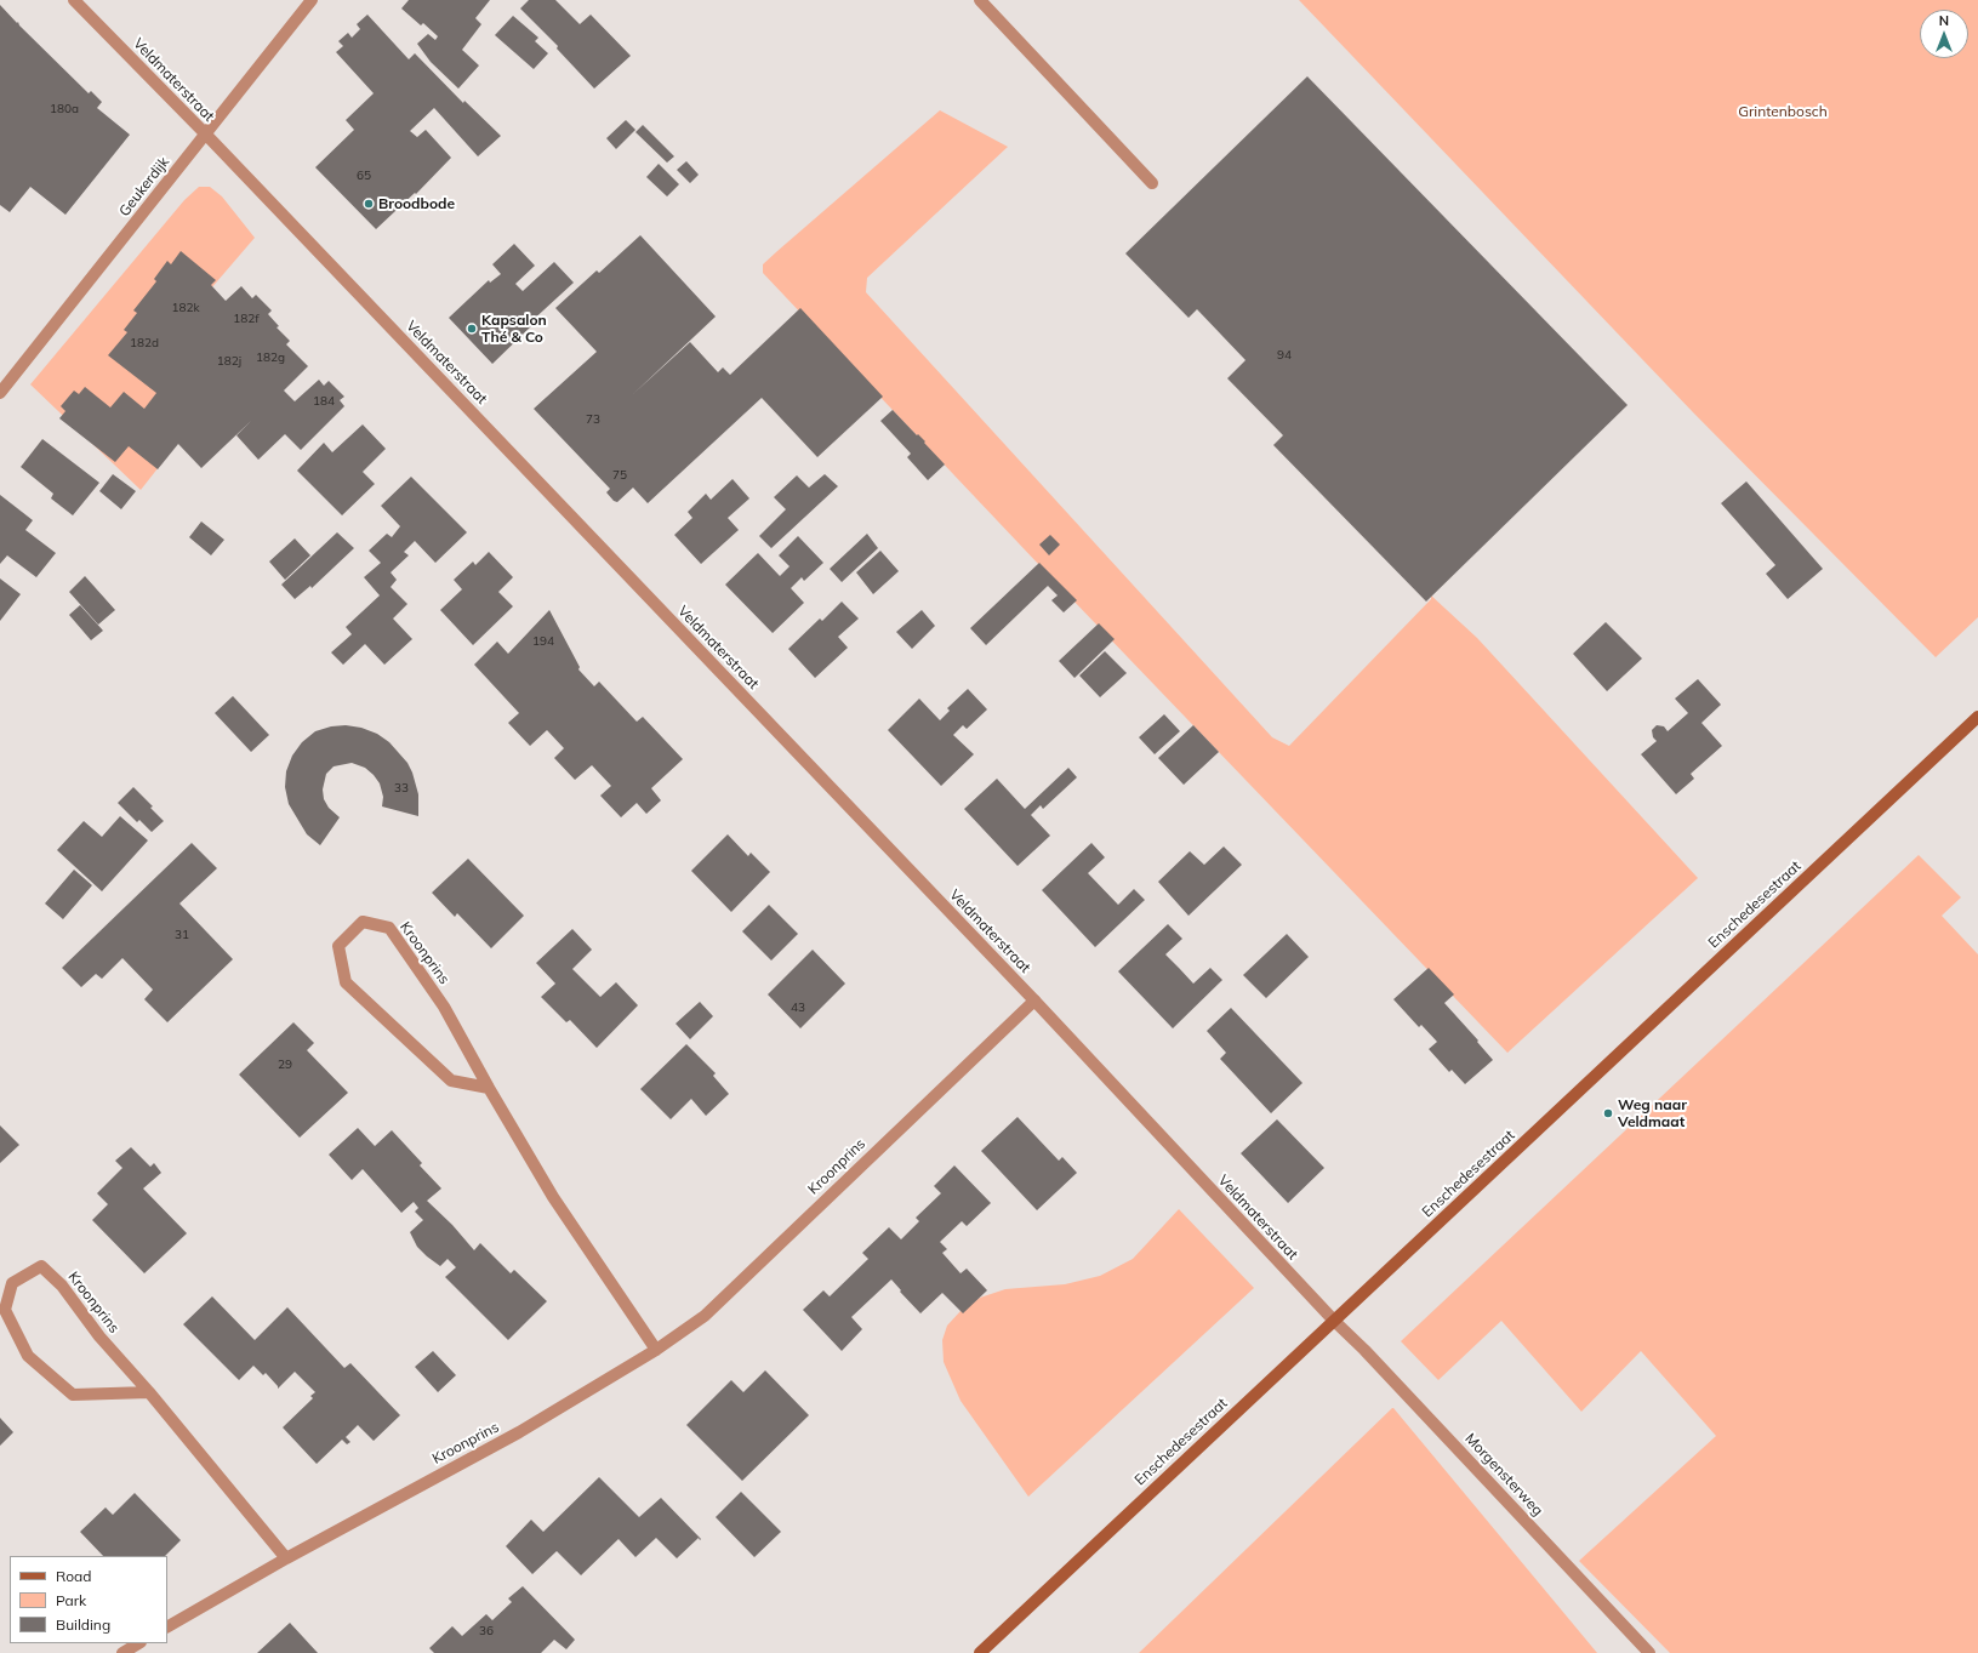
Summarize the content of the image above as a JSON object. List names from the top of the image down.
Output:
{
  "streets": {
    "main road": ["Enschedesestraat"],
    "street": [
      "Veldmaterstraat",
      "Geukerdijk",
      "Kroonprins",
      "Morgensterweg"
    ]
  },
  "crossings": [
    ["Veldmaterstraat", "Geukerdijk"],
    ["Veldmaterstraat", "Enschedesestraat"],
    ["Veldmaterstraat", "Kroonprins"],
    ["Veldmaterstraat", "Morgensterweg"],
    ["Enschedesestraat", "Morgensterweg"]
  ],
  "parks": ["Grintenbosch"],
  "places": ["Broodbode", "Kapsalon Thé & Co", "Weg naar Veldmaat"],
  "house_numbers": [
    "180a",
    "65",
    "182k",
    "182f",
    "182d",
    "94",
    "182g",
    "182j",
    "184",
    "73",
    "75",
    "194",
    "33",
    "31",
    "43",
    "29",
    "36"
  ],
  "legend": ["Road", "Park", "Building"],
  "north": "top"
}
